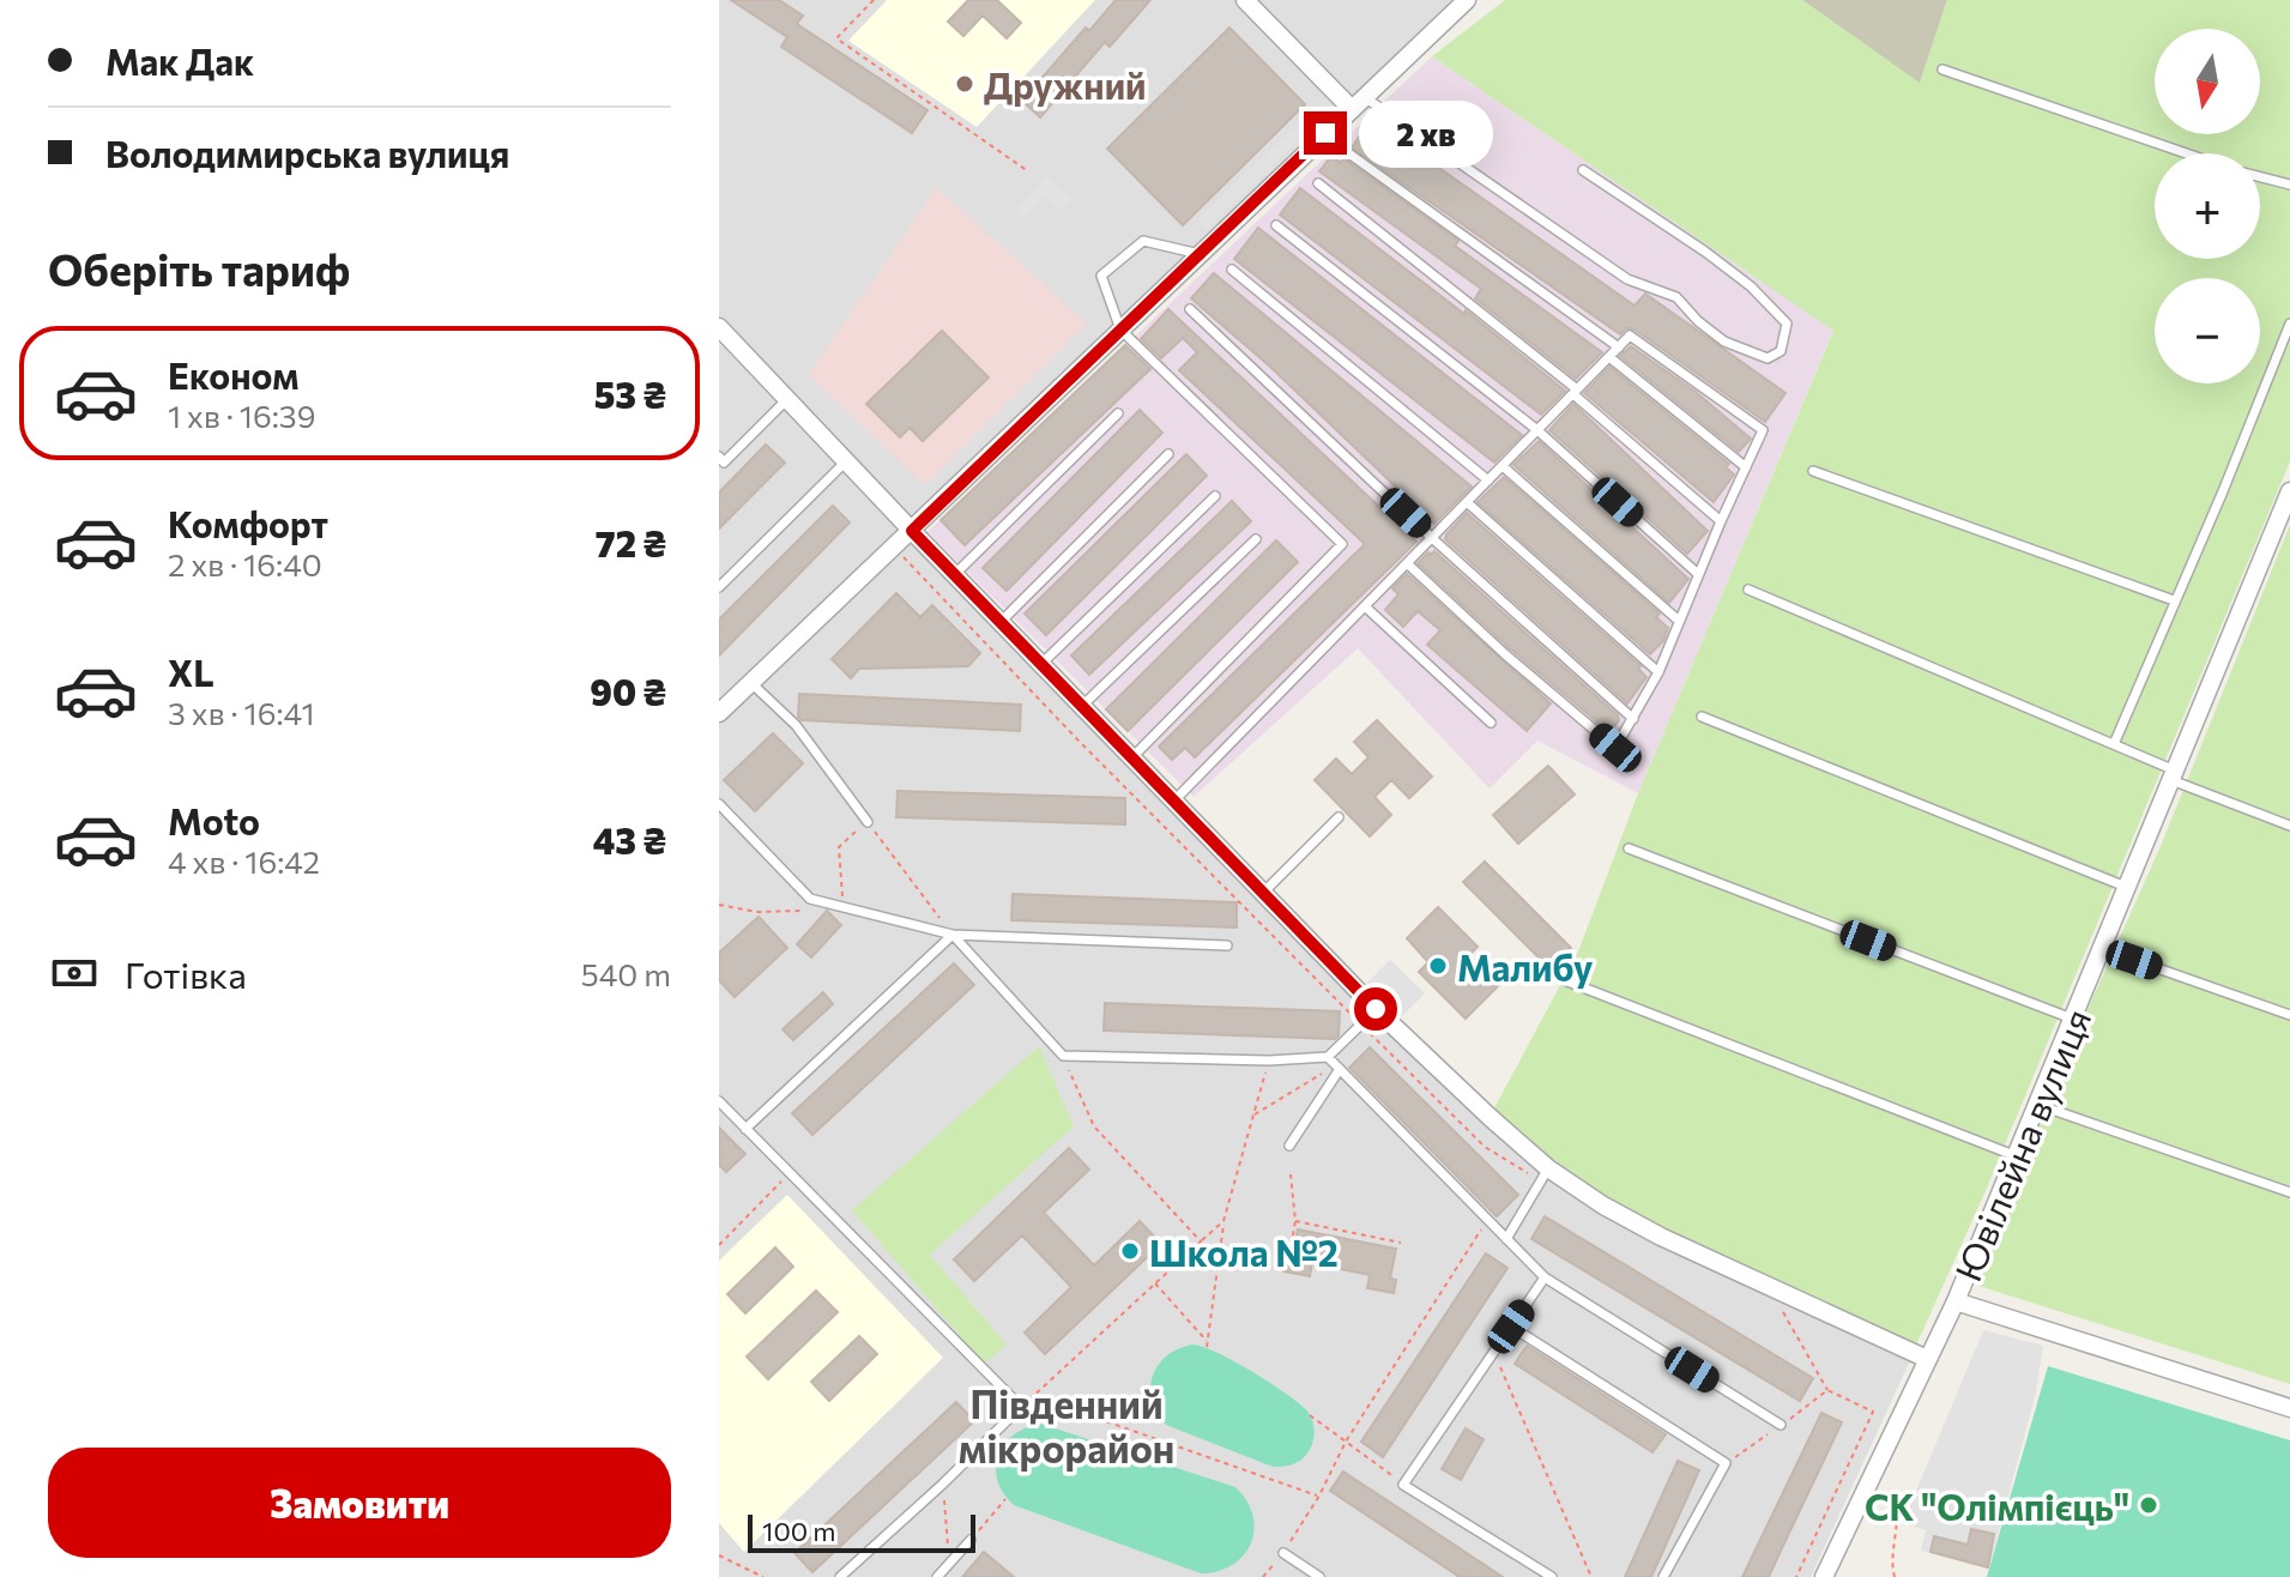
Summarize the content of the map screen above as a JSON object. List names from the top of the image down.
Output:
{
  "streets": {
    "street": ["Ювілейна вулиця"]
  },
  "districts": ["Південний мікрорайон"],
  "places": [
    "Дружний",
    "Малибу",
    "Школа №2",
    "СК \"Олімпієць\""
  ],
  "scale_bar": "100 m",
  "north": "bottom",
  "page": {
    "banner": ["Мак Дак", "Володимирська вулиця"],
    "map_buttons": ["+", "−"],
    "bubble": "2 хв",
    "heading": "Оберіть тариф",
    "list": [
      {
        "name": "Економ",
        "note": "1 хв · 16:39",
        "value": "53 ₴"
      },
      {
        "name": "Комфорт",
        "note": "2 хв · 16:40",
        "value": "72 ₴"
      },
      {
        "name": "XL",
        "note": "3 хв · 16:41",
        "value": "90 ₴"
      },
      {
        "name": "Moto",
        "note": "4 хв · 16:42",
        "value": "43 ₴"
      }
    ],
    "pay": ["Готівка", "540 m"],
    "buttons": "Замовити",
    "scale": "100 m"
  }
}
